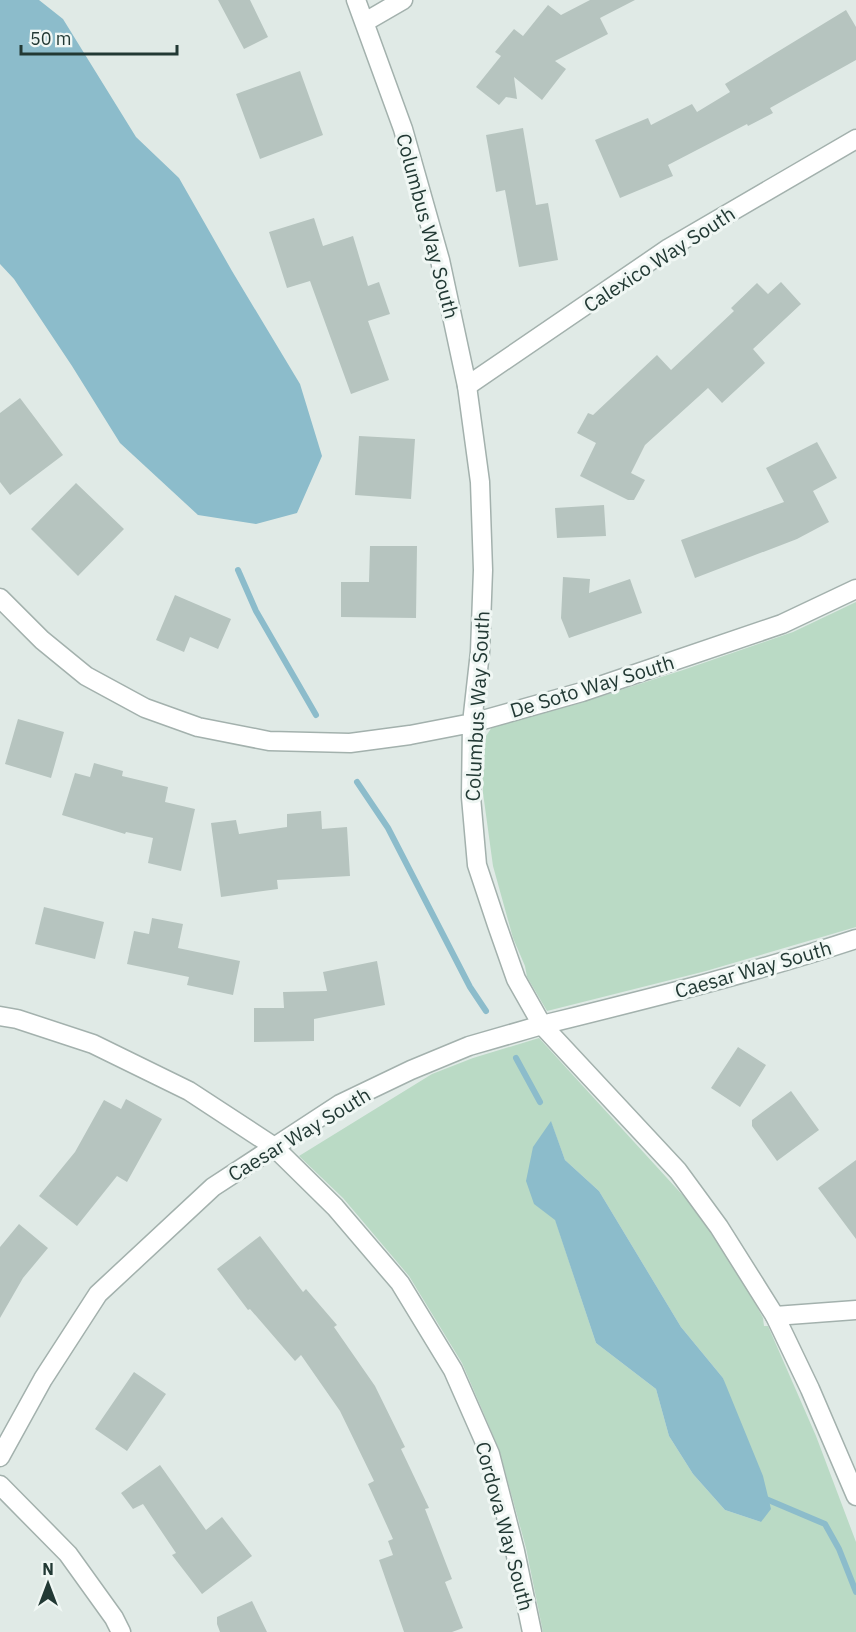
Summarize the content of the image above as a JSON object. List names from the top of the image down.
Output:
{
  "streets": {
    "street": [
      "Columbus Way South",
      "Calexico Way South",
      "De Soto Way South",
      "Caesar Way South",
      "Cordova Way South"
    ]
  },
  "crossings": [
    ["Columbus Way South", "Calexico Way South"],
    ["Columbus Way South", "De Soto Way South"],
    ["Columbus Way South", "Caesar Way South"],
    ["Caesar Way South", "Cordova Way South"]
  ],
  "scale_bar": "50 m",
  "north": "top"
}
